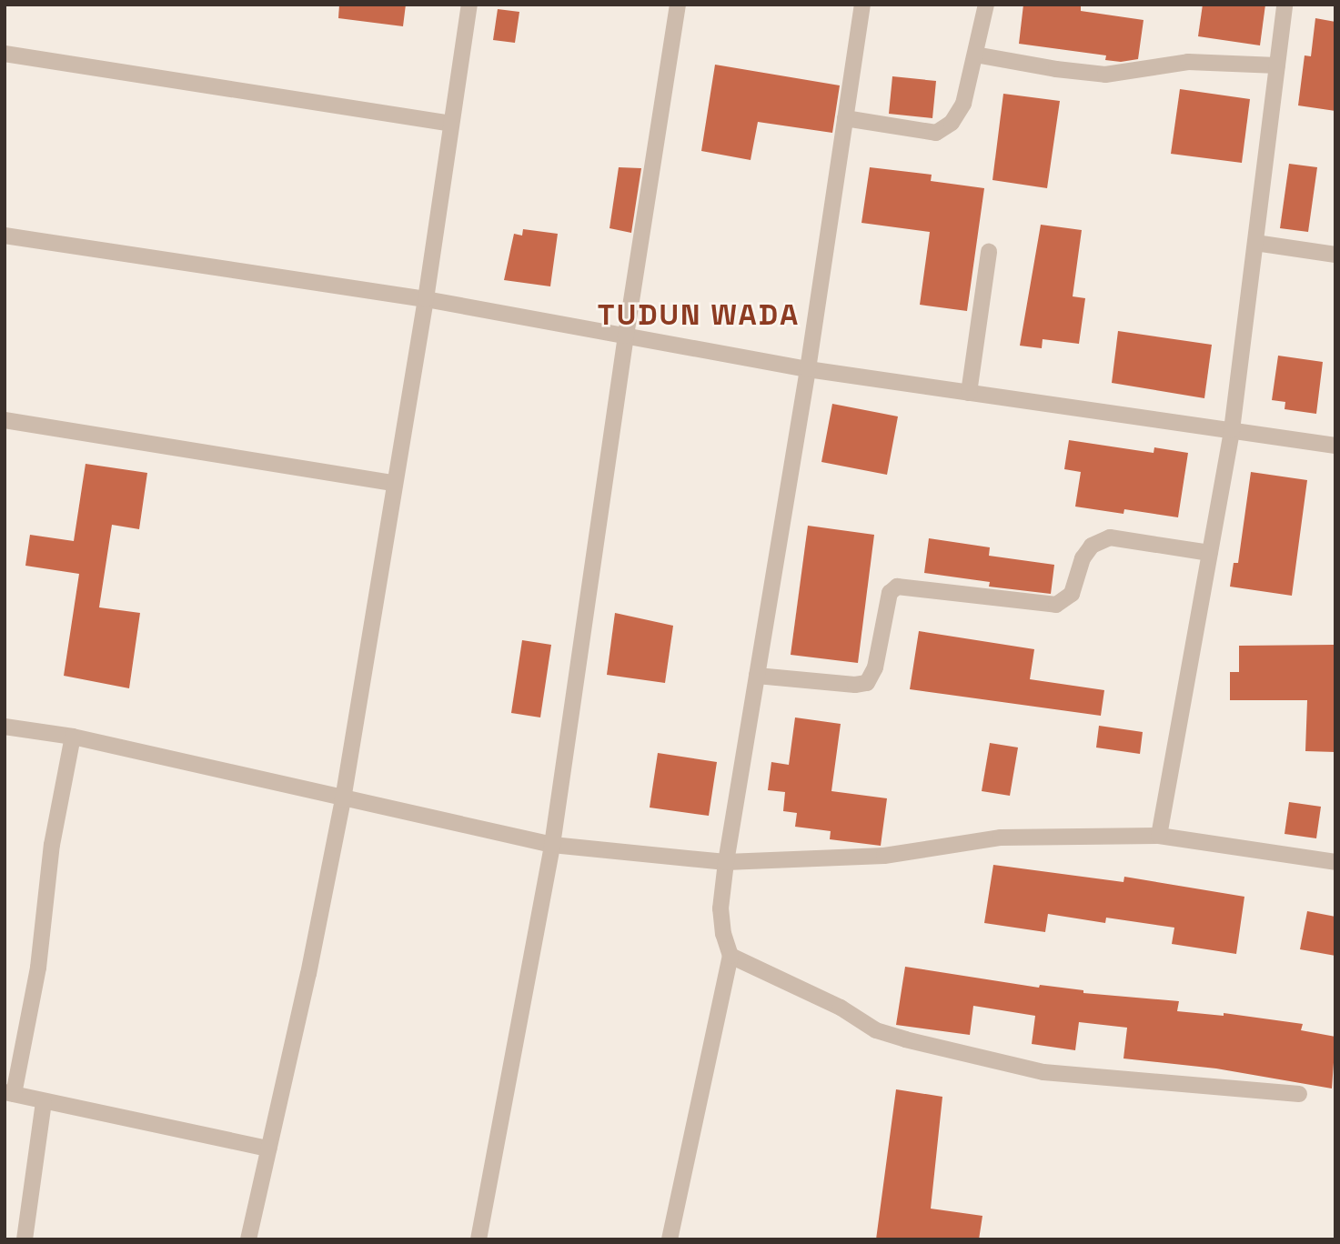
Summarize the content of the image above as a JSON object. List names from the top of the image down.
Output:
{
  "districts": ["TUDUN WADA"]
}
